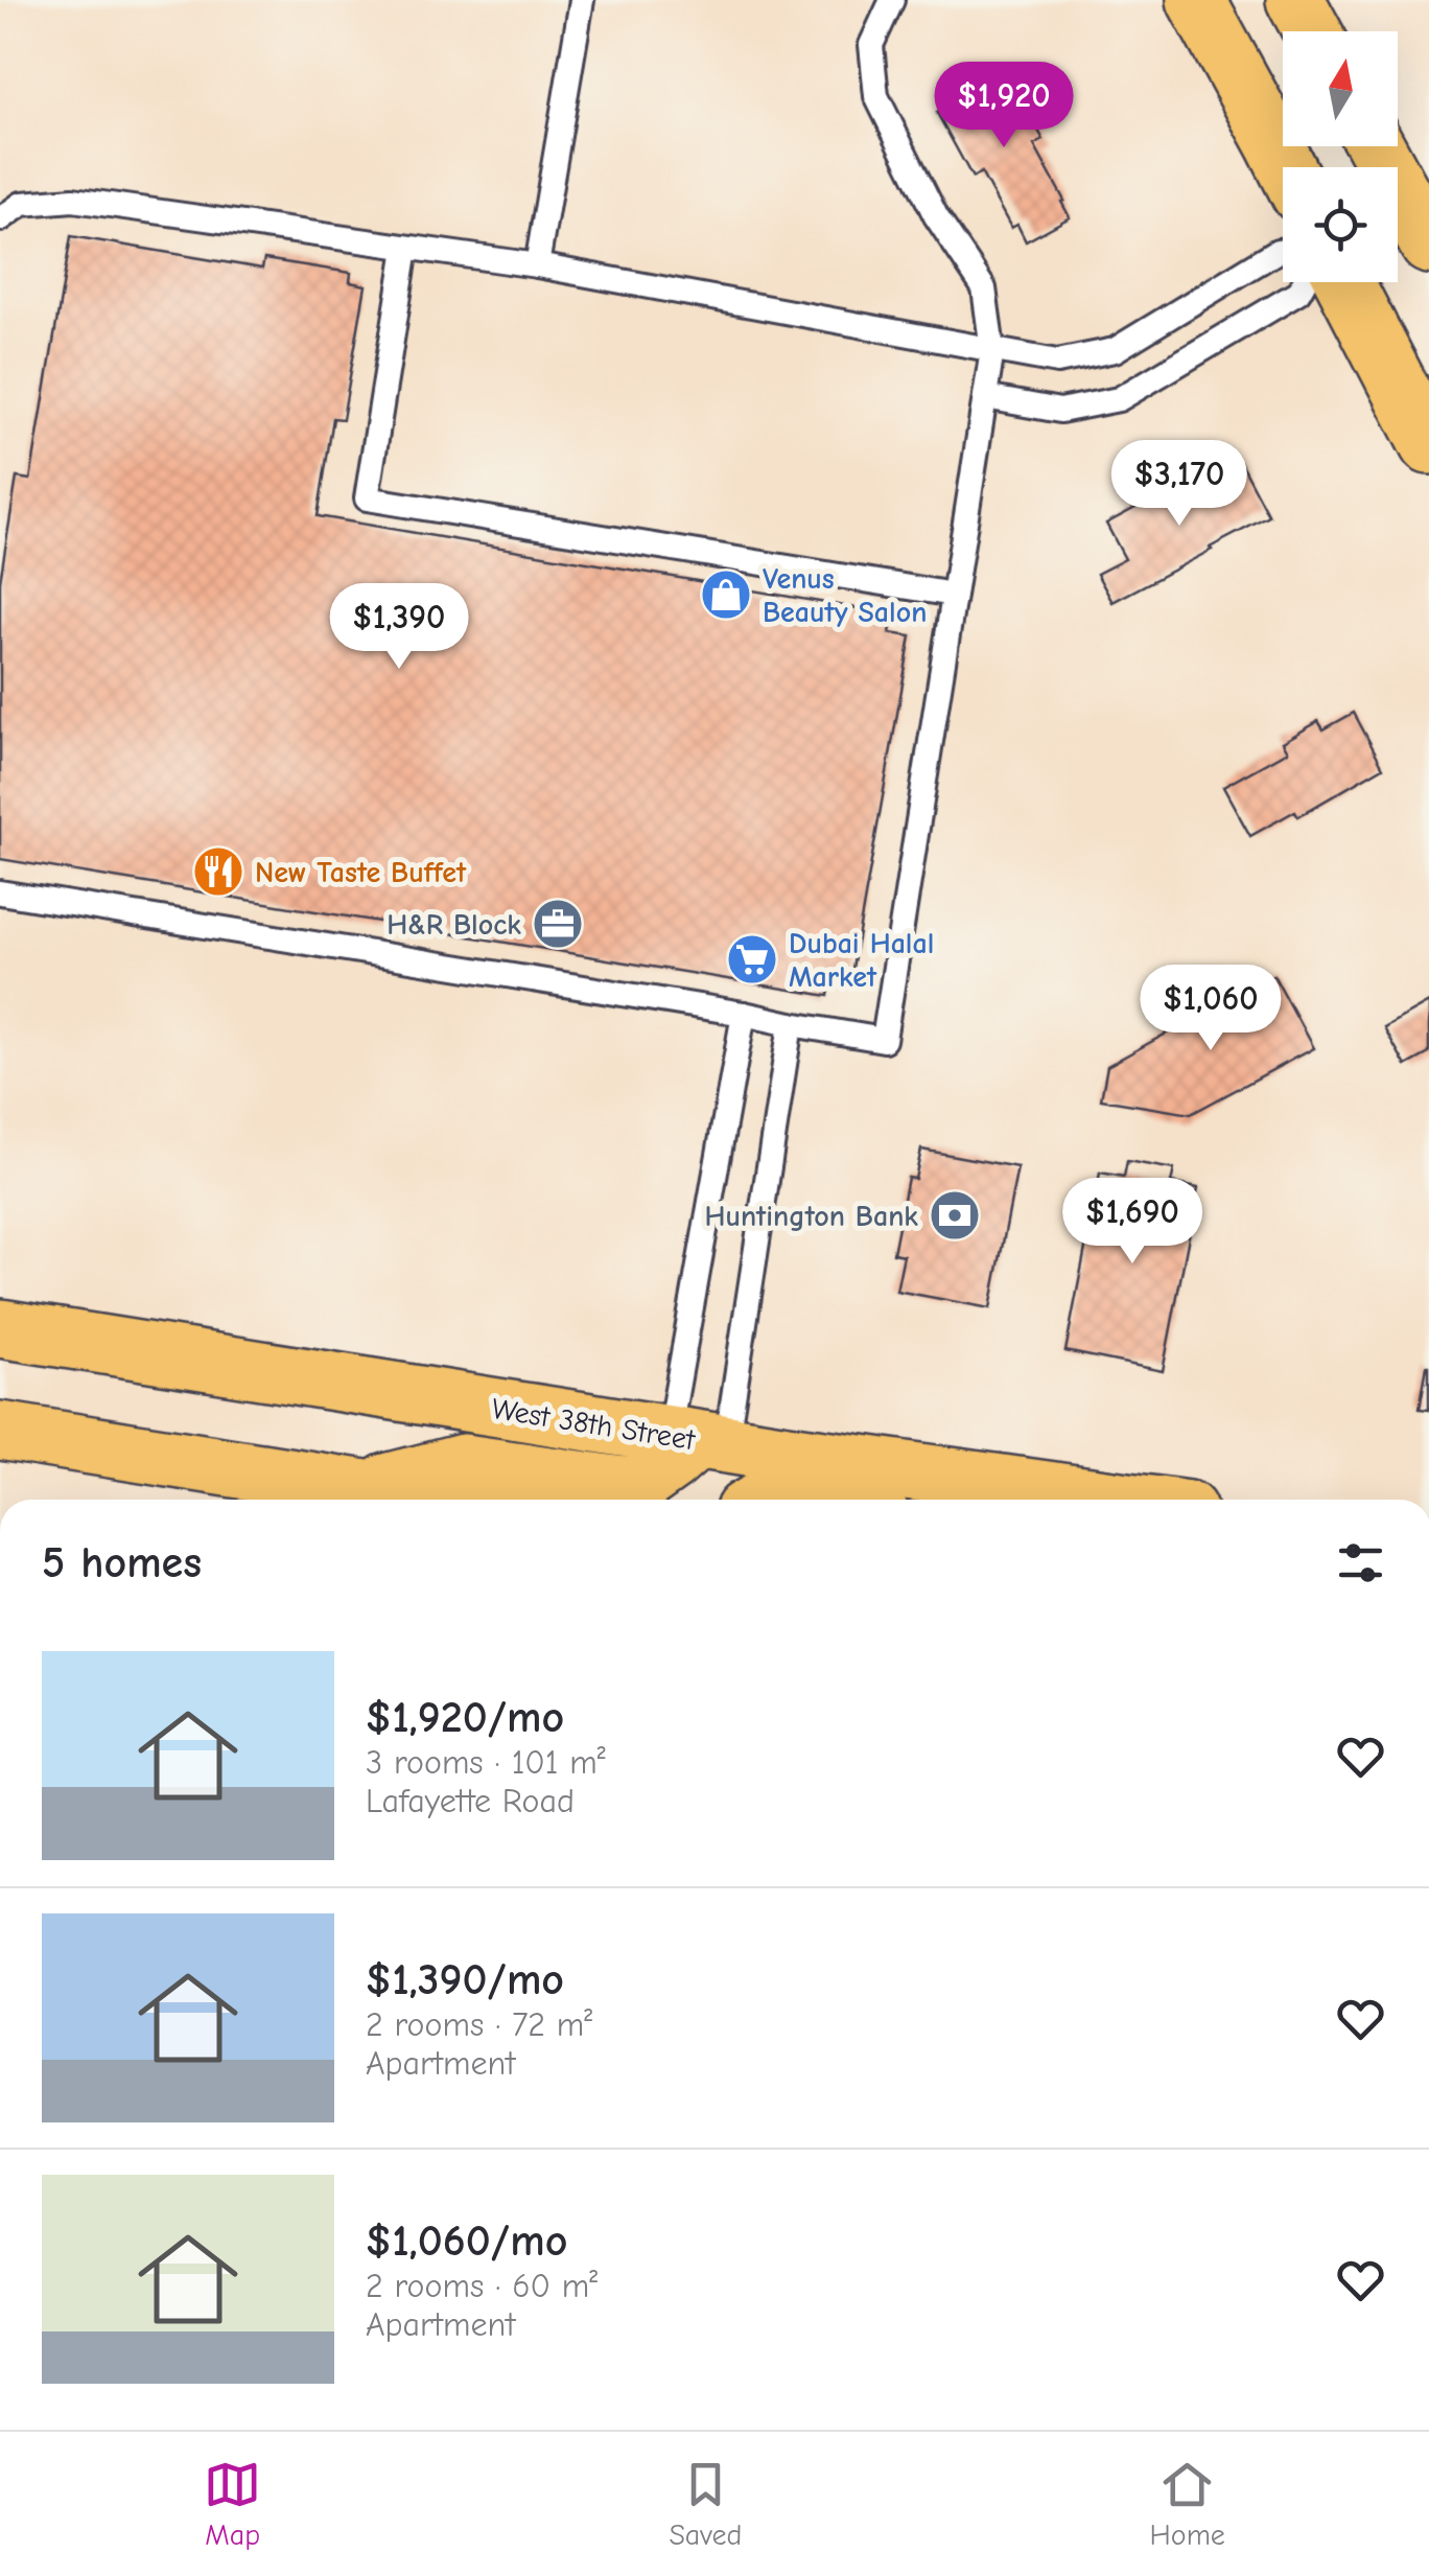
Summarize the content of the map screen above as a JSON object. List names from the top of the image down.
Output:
{
  "streets": {
    "main road": ["West 38th Street"]
  },
  "places": {
    "shop": ["Venus Beauty Salon"],
    "restaurant": ["New Taste Buffet"],
    "office": ["H&R Block"],
    "supermarket": ["Dubai Halal Market"],
    "bank": ["Huntington Bank"]
  },
  "north": "top",
  "page": {
    "price": [
      "$1,920",
      "$3,170",
      "$1,390",
      "$1,060",
      "$1,690"
    ],
    "heading": "5 homes",
    "list": [
      {
        "name": "$1,920/mo",
        "note": "3 rooms · 101 m² · Lafayette Road"
      },
      {
        "name": "$1,390/mo",
        "note": "2 rooms · 72 m² · Apartment"
      },
      {
        "name": "$1,060/mo",
        "note": "2 rooms · 60 m² · Apartment"
      }
    ],
    "tabs": ["Map", "Saved", "Home"]
  }
}
